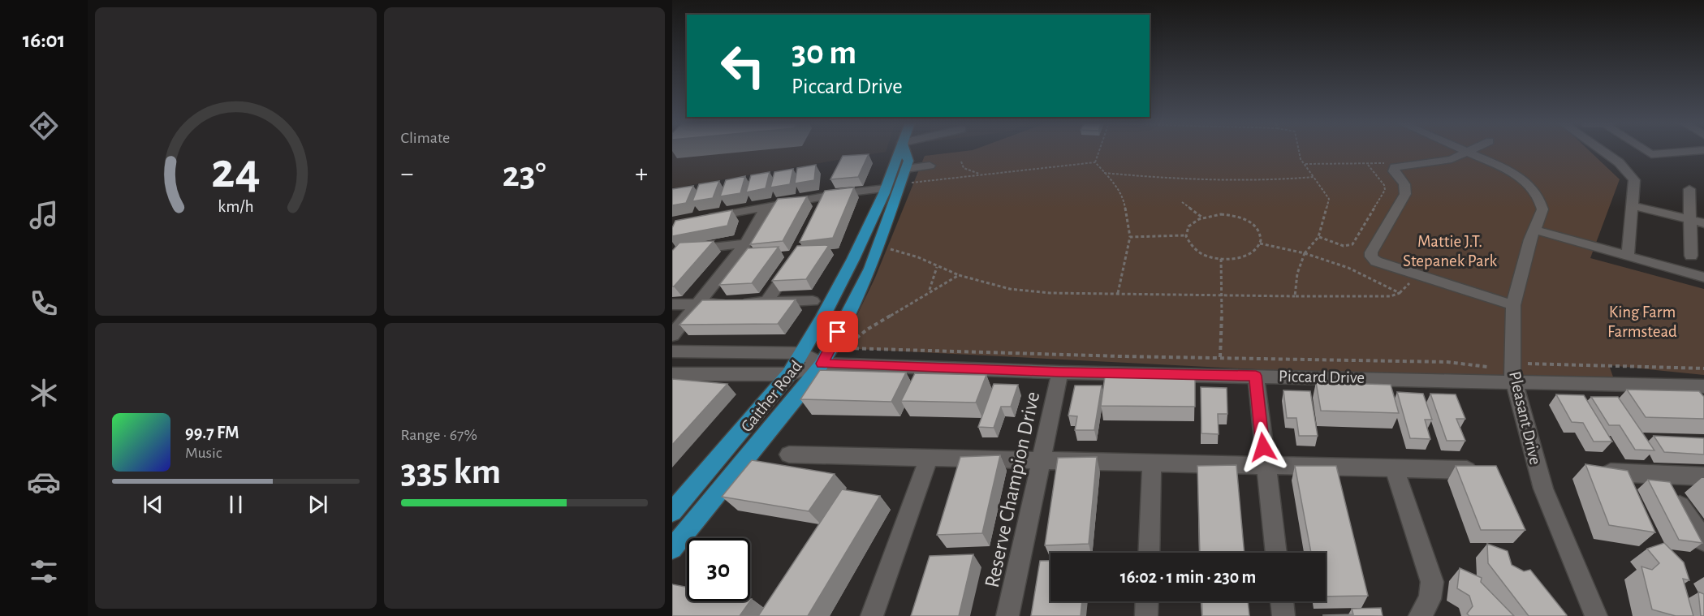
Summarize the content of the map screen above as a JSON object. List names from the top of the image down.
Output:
{
  "streets": {
    "main road": ["Gaither Road"],
    "street": ["Piccard Drive", "Pleasant Drive", "Reserve Champion Drive"]
  },
  "crossings": [
    ["Piccard Drive", "Gaither Road"],
    ["Piccard Drive", "Pleasant Drive"],
    ["Piccard Drive", "Reserve Champion Drive"]
  ],
  "parks": ["Mattie J.T. Stepanek Park", "King Farm Farmstead"],
  "page": {
    "tabs": "16:01",
    "tile": [
      "Climate",
      ["Range · 67%", "335 km"]
    ],
    "turn": ["30 m", "Piccard Drive"],
    "heat": ["−", "23°", "+"],
    "song": ["99.7 FM", "Music"],
    "limit": "30",
    "trip": "16:02 · 1 min · 230 m",
    "gauge": ["24", "km/h"]
  }
}
